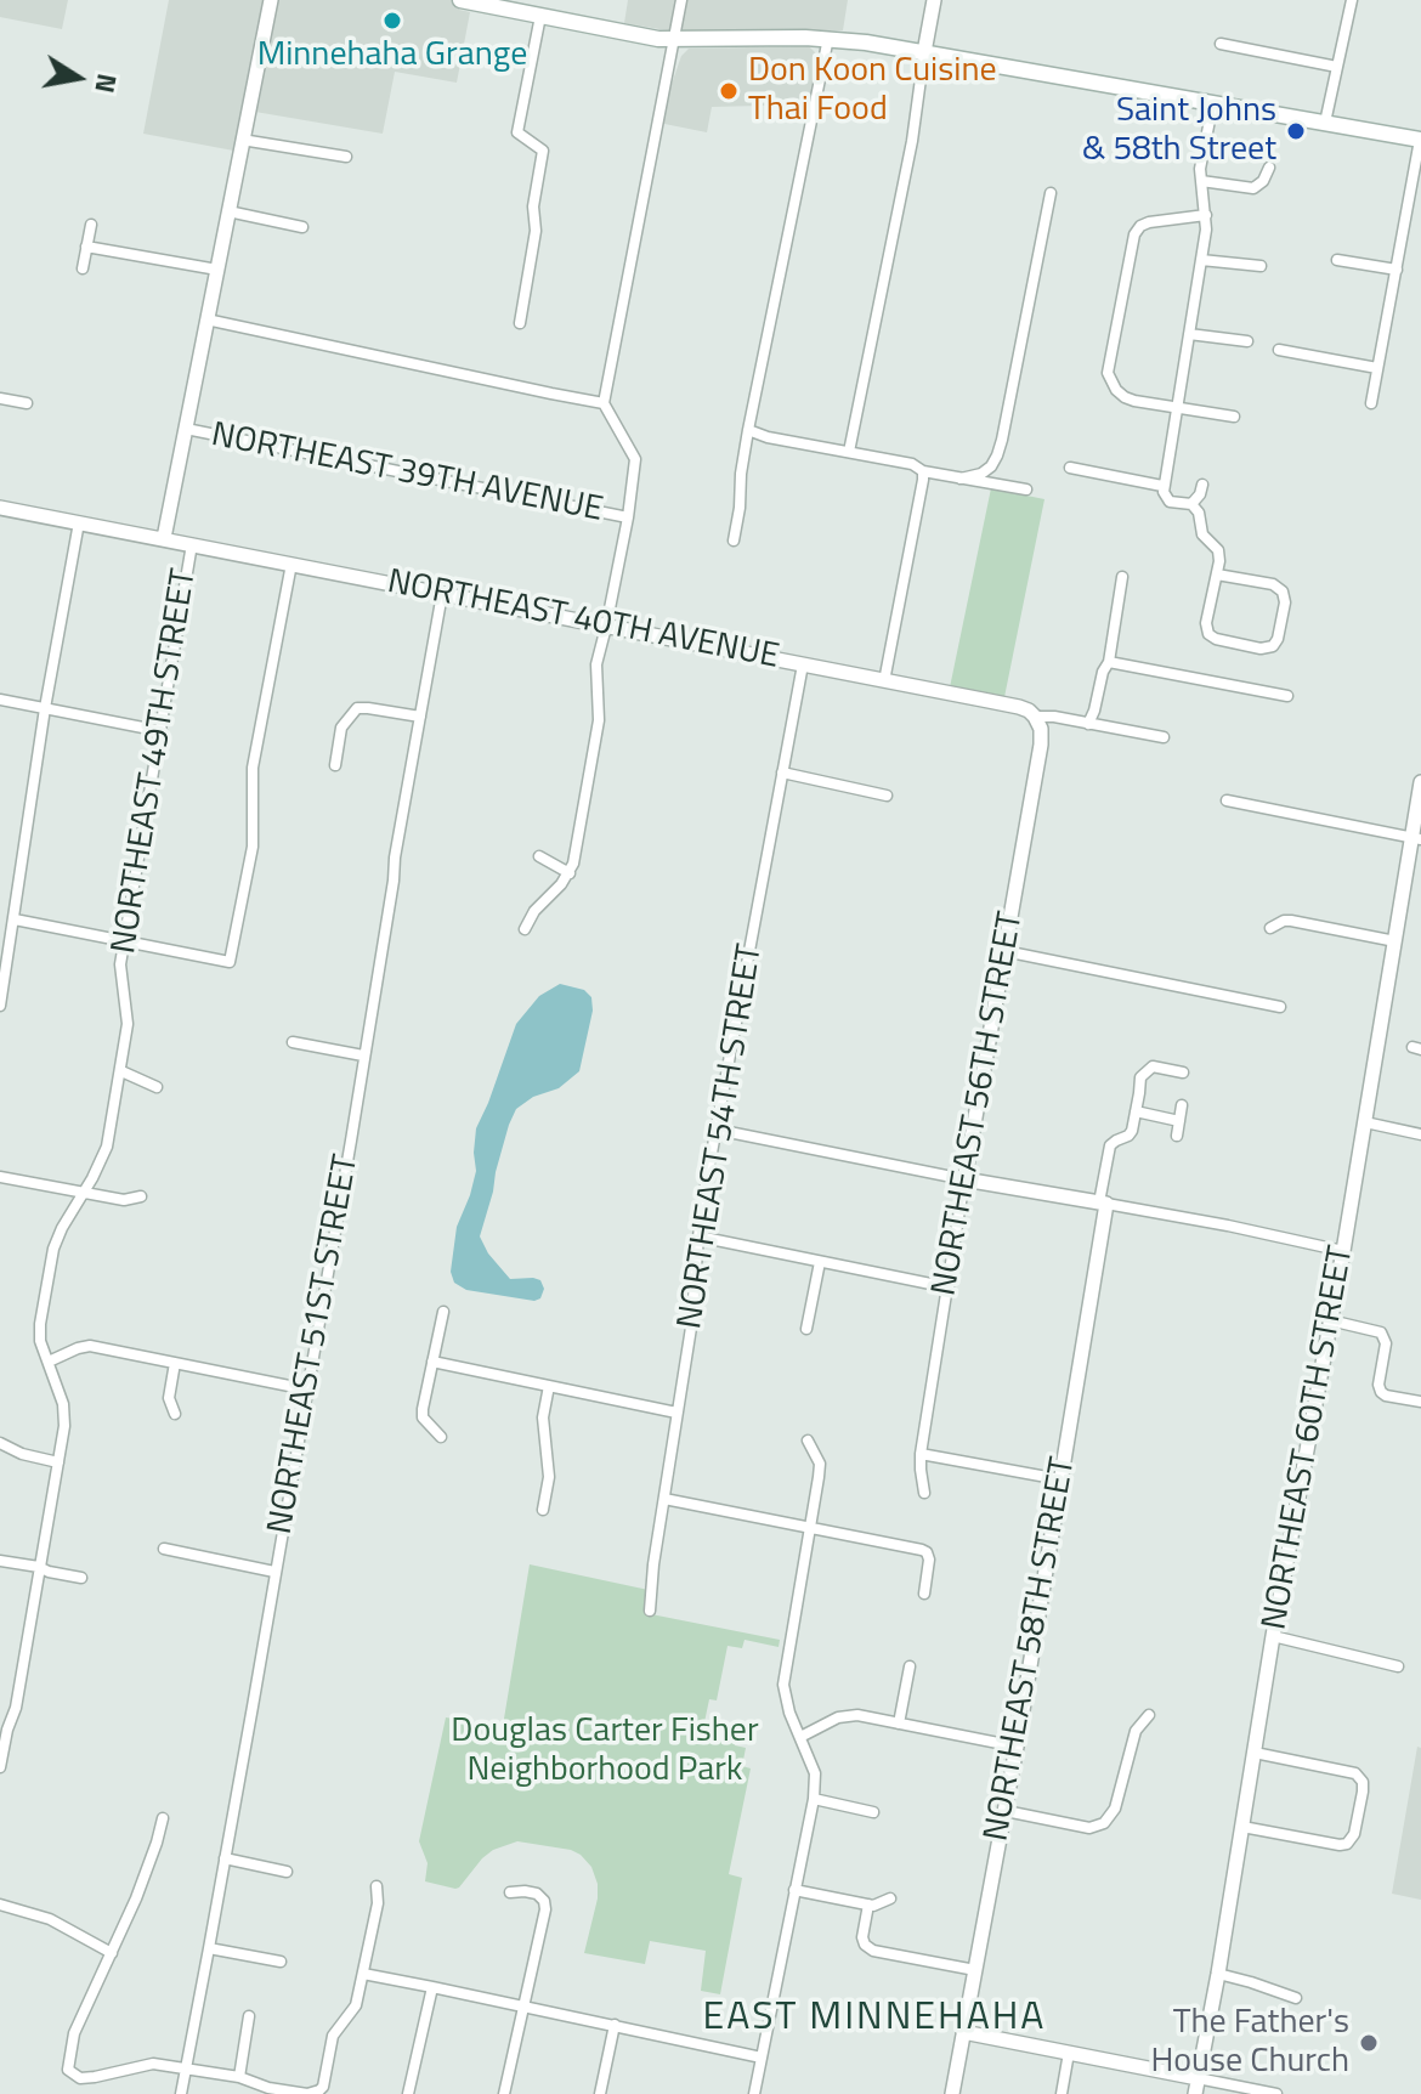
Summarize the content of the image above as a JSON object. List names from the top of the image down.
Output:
{
  "streets": {
    "street": [
      "NORTHEAST 39TH AVENUE",
      "NORTHEAST 40TH AVENUE",
      "NORTHEAST 49TH STREET",
      "NORTHEAST 56TH STREET",
      "NORTHEAST 54TH STREET",
      "NORTHEAST 51ST STREET",
      "NORTHEAST 60TH STREET",
      "NORTHEAST 58TH STREET"
    ]
  },
  "crossings": [
    ["NORTHEAST 39TH AVENUE", "NORTHEAST 49TH STREET"],
    ["NORTHEAST 40TH AVENUE", "NORTHEAST 49TH STREET"],
    ["NORTHEAST 40TH AVENUE", "NORTHEAST 56TH STREET"],
    ["NORTHEAST 40TH AVENUE", "NORTHEAST 54TH STREET"],
    ["NORTHEAST 40TH AVENUE", "NORTHEAST 51ST STREET"]
  ],
  "districts": ["EAST MINNEHAHA"],
  "parks": ["Douglas Carter Fisher Neighborhood Park"],
  "places": [
    "Minnehaha Grange",
    "Don Koon Cuisine Thai Food",
    "Saint Johns & 58th Street",
    "The Father's House Church"
  ],
  "north": "right"
}
